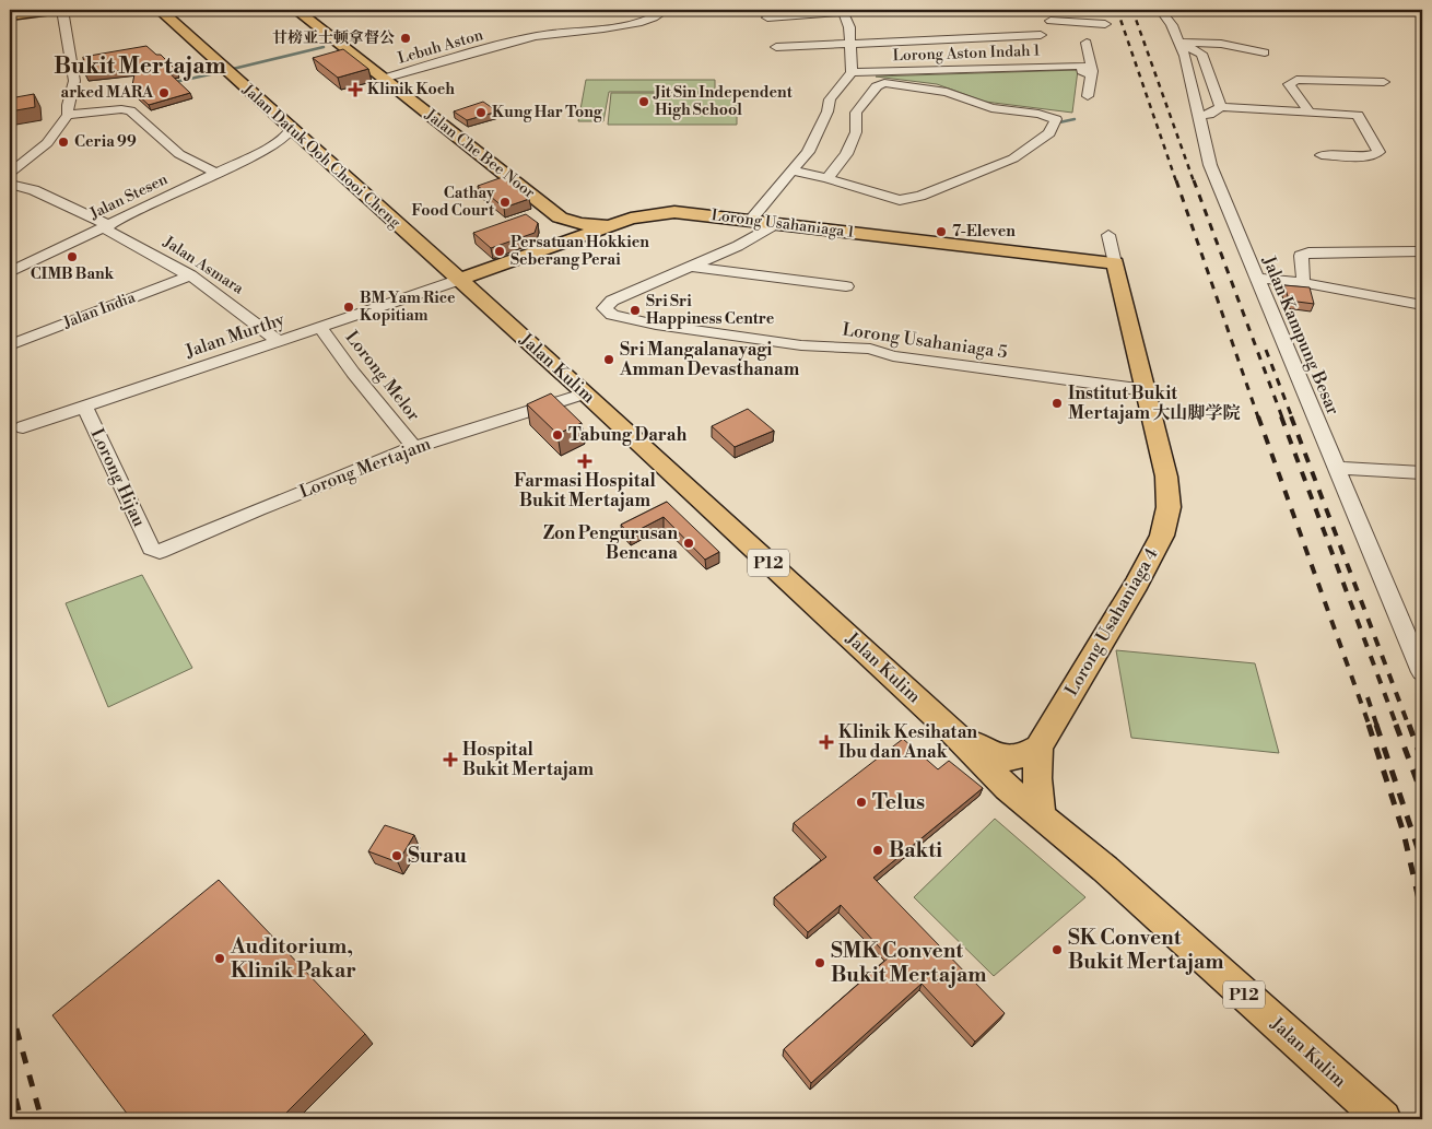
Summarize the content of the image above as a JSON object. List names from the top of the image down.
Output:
{
  "streets": {
    "main road": [
      "Jalan Che Bee Noor",
      "Jalan Datuk Ooh Chooi Cheng",
      "Lorong Usahaniaga 1",
      "Jalan Kulim",
      "P12",
      "Lorong Usahaniaga 4"
    ],
    "street": [
      "Lebuh Aston",
      "Lorong Aston Indah 1",
      "Jalan Stesen",
      "Jalan Asmara",
      "Jalan India",
      "Jalan Murthy",
      "Jalan Kampung Besar",
      "Lorong Usahaniaga 5",
      "Lorong Melor",
      "Lorong Mertajam",
      "Lorong Hijau"
    ]
  },
  "crossings": [
    ["Lebuh Aston", "Jalan Che Bee Noor"],
    ["Jalan Datuk Ooh Chooi Cheng", "Jalan Stesen"],
    ["Jalan Datuk Ooh Chooi Cheng", "Lorong Usahaniaga 1"],
    ["Jalan Datuk Ooh Chooi Cheng", "Jalan Murthy"],
    ["Jalan Datuk Ooh Chooi Cheng", "Jalan Kulim"],
    ["Jalan Stesen", "Jalan Asmara"],
    ["Lorong Usahaniaga 1", "Jalan Murthy"],
    ["Lorong Usahaniaga 1", "Jalan Kulim"],
    ["Lorong Usahaniaga 1", "Lorong Usahaniaga 4"],
    ["Jalan Asmara", "Jalan India"],
    ["Jalan Asmara", "Jalan Murthy"],
    ["Jalan Murthy", "Jalan Kulim"],
    ["Jalan Murthy", "Lorong Melor"],
    ["Jalan Murthy", "Lorong Hijau"],
    ["Lorong Usahaniaga 5", "Lorong Usahaniaga 4"],
    ["Jalan Kulim", "Lorong Mertajam"],
    ["Lorong Melor", "Lorong Mertajam"],
    ["Lorong Mertajam", "Lorong Hijau"]
  ],
  "districts": ["Bukit Mertajam"],
  "places": {
    "other": [
      "甘榜亚士顿拿督公",
      "arked MARA",
      "Jit Sin Independent High School",
      "Kung Har Tong",
      "Ceria 99",
      "Cathay Food Court",
      "7-Eleven",
      "Persatuan Hokkien Seberang Perai",
      "CIMB Bank",
      "BM Yam Rice Kopitiam",
      "Sri Sri Happiness Centre",
      "Sri Mangalanayagi Amman Devasthanam",
      "Institut Bukit Mertajam 大山脚学院",
      "Tabung Darah",
      "Zon Pengurusan Bencana",
      "Telus",
      "Bakti",
      "Surau",
      "SK Convent Bukit Mertajam",
      "Auditorium, Klinik Pakar",
      "SMK Convent Bukit Mertajam"
    ],
    "health": [
      "Klinik Koeh",
      "Farmasi Hospital Bukit Mertajam",
      "Klinik Kesihatan Ibu dan Anak",
      "Hospital Bukit Mertajam"
    ]
  }
}
